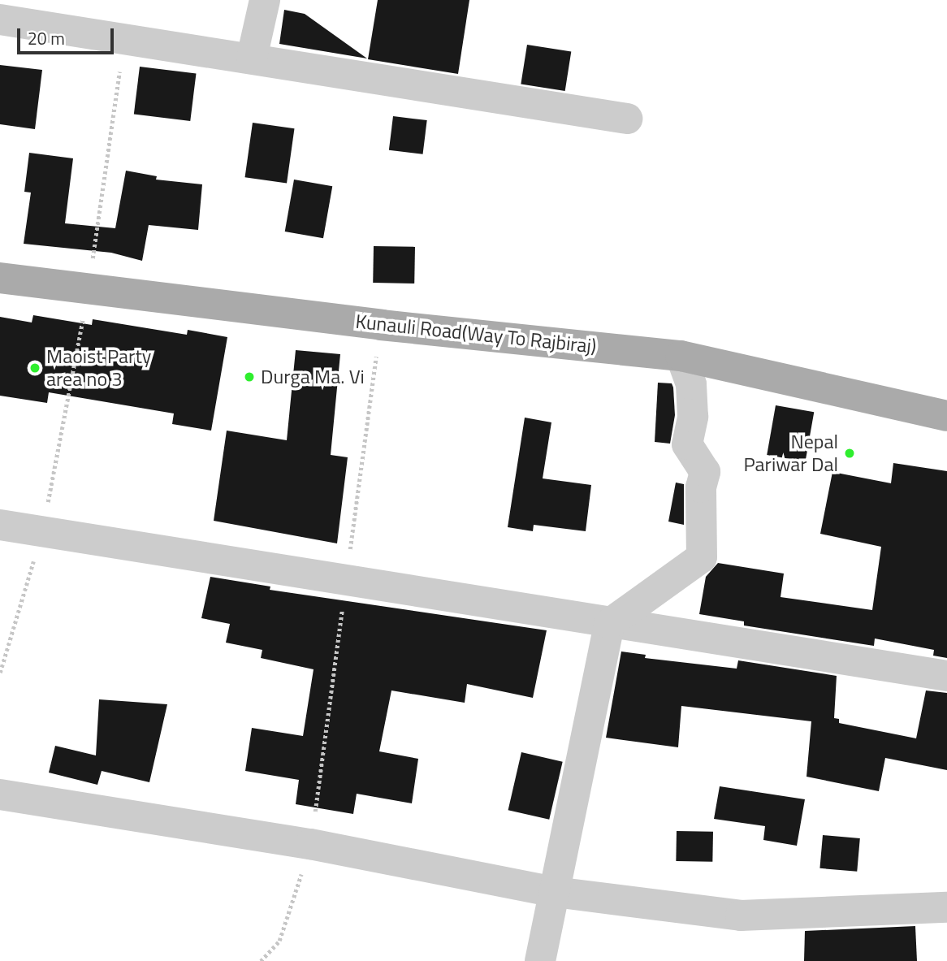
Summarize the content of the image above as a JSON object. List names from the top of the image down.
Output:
{
  "streets": {
    "main road": ["Kunauli Road(Way To Rajbiraj)"]
  },
  "places": ["Maoist Party area no 3", "Durga Ma. Vi", "Nepal Pariwar Dal"],
  "scale_bar": "20 m"
}
